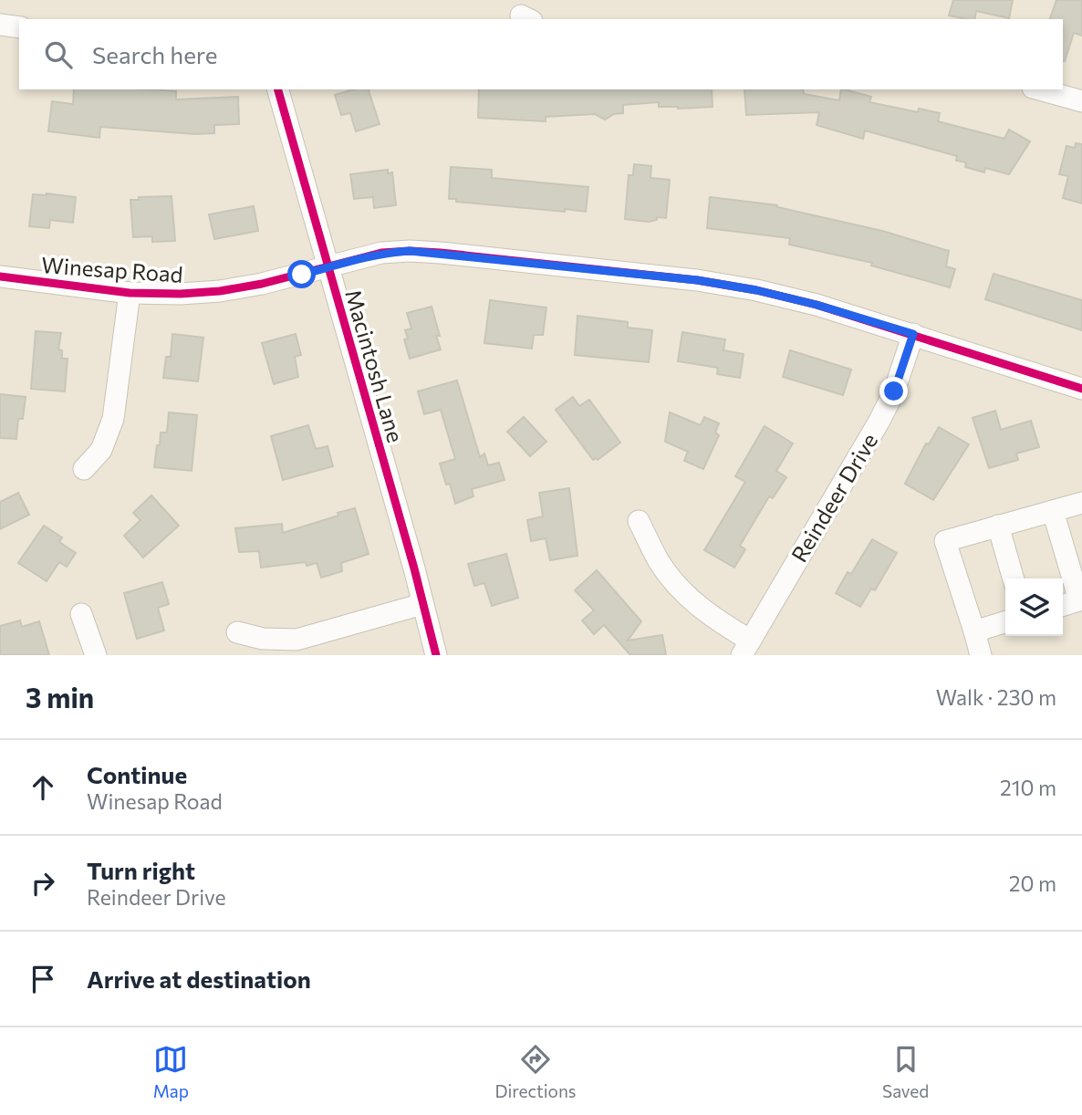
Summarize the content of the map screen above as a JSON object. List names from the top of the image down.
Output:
{
  "streets": {
    "street": ["Winesap Road", "Macintosh Lane", "Reindeer Drive"]
  },
  "crossings": [
    ["Winesap Road", "Macintosh Lane"],
    ["Winesap Road", "Reindeer Drive"]
  ],
  "page": {
    "search": "Search here",
    "heading": ["3 min", "Walk · 230 m"],
    "list": [
      ["Continue", "Winesap Road", "210 m"],
      ["Turn right", "Reindeer Drive", "20 m"],
      "Arrive at destination"
    ],
    "nav": ["Map", "Directions", "Saved"]
  }
}
